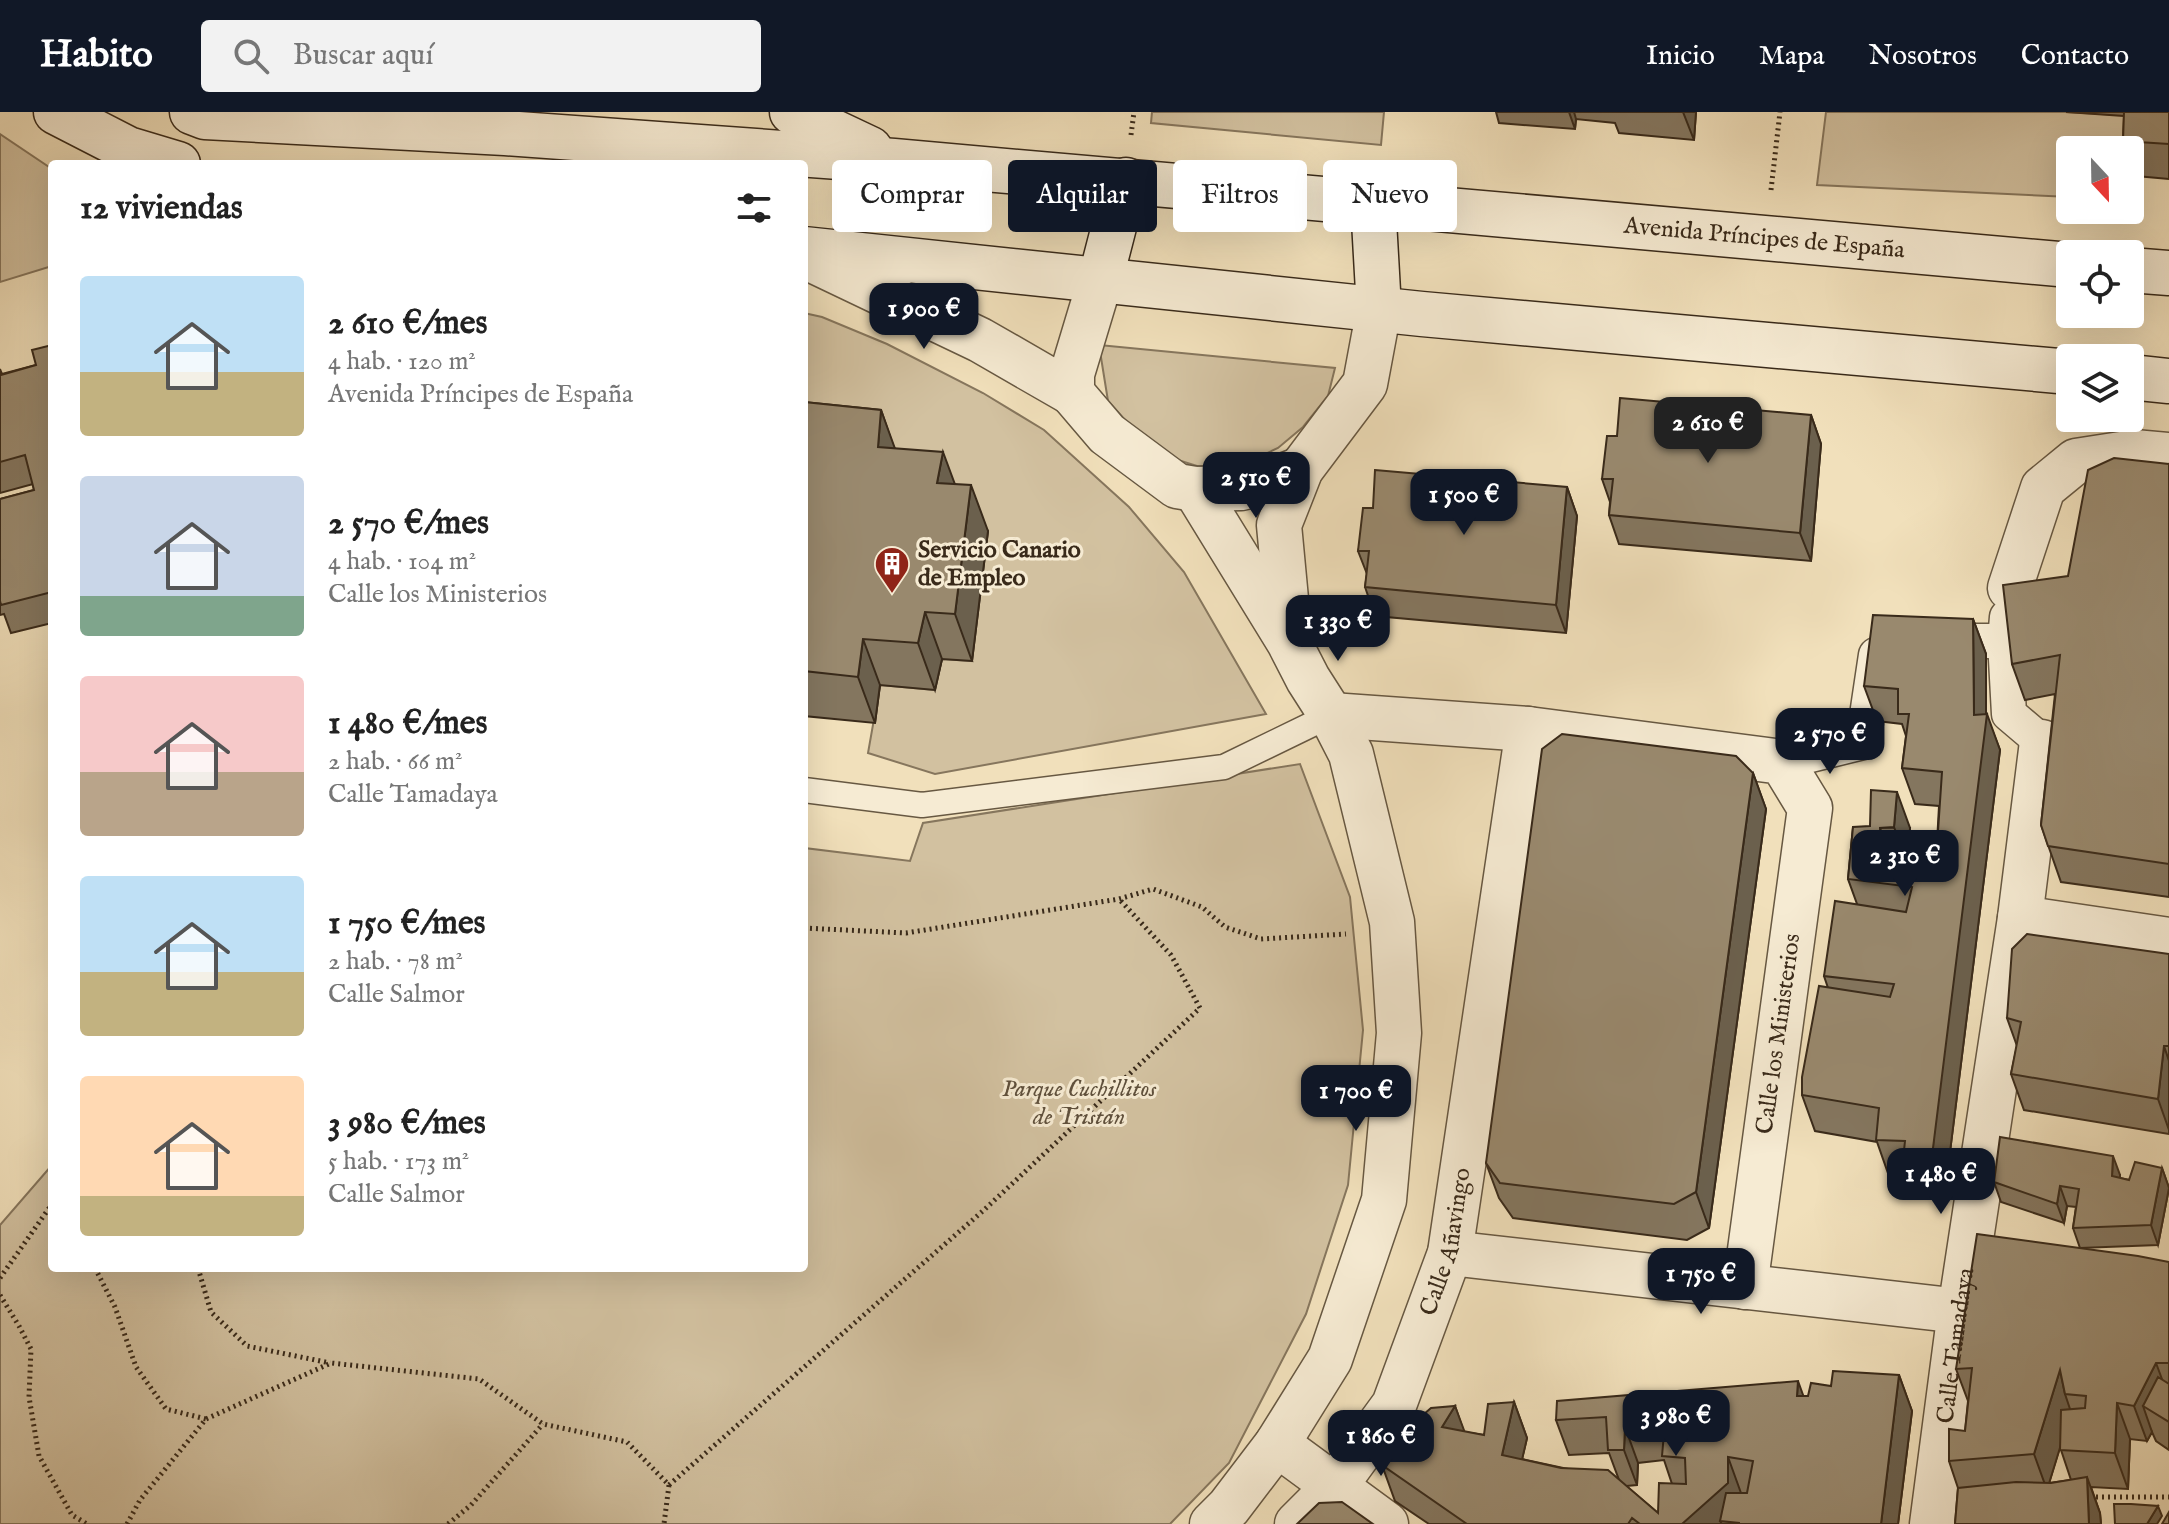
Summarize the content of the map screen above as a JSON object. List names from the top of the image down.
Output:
{
  "streets": {
    "street": [
      "Avenida Príncipes de España",
      "Calle los Ministerios",
      "Calle Añavingo",
      "Calle Tamadaya"
    ]
  },
  "parks": ["Parque Cuchillitos de Tristán"],
  "places": {
    "building": ["Servicio Canario de Empleo"]
  },
  "north": "bottom",
  "page": {
    "header": "Habito",
    "search": "Buscar aquí",
    "nav": [
      "Inicio",
      "Mapa",
      "Nosotros",
      "Contacto"
    ],
    "chip": [
      "Comprar",
      "Alquilar",
      "Filtros",
      "Nuevo"
    ],
    "heading": "12 viviendas",
    "list": [
      {
        "name": "2 610 €/mes",
        "note": "4 hab. · 120 m² · Avenida Príncipes de España"
      },
      {
        "name": "2 570 €/mes",
        "note": "4 hab. · 104 m² · Calle los Ministerios"
      },
      {
        "name": "1 480 €/mes",
        "note": "2 hab. · 66 m² · Calle Tamadaya"
      },
      {
        "name": "1 750 €/mes",
        "note": "2 hab. · 78 m² · Calle Salmor"
      },
      {
        "name": "3 980 €/mes",
        "note": "5 hab. · 173 m² · Calle Salmor"
      }
    ],
    "price": [
      "1 900 €",
      "2 610 €",
      "2 510 €",
      "1 500 €",
      "1 330 €",
      "2 570 €",
      "2 310 €",
      "1 700 €",
      "1 480 €",
      "1 750 €",
      "3 980 €",
      "1 860 €"
    ]
  }
}
